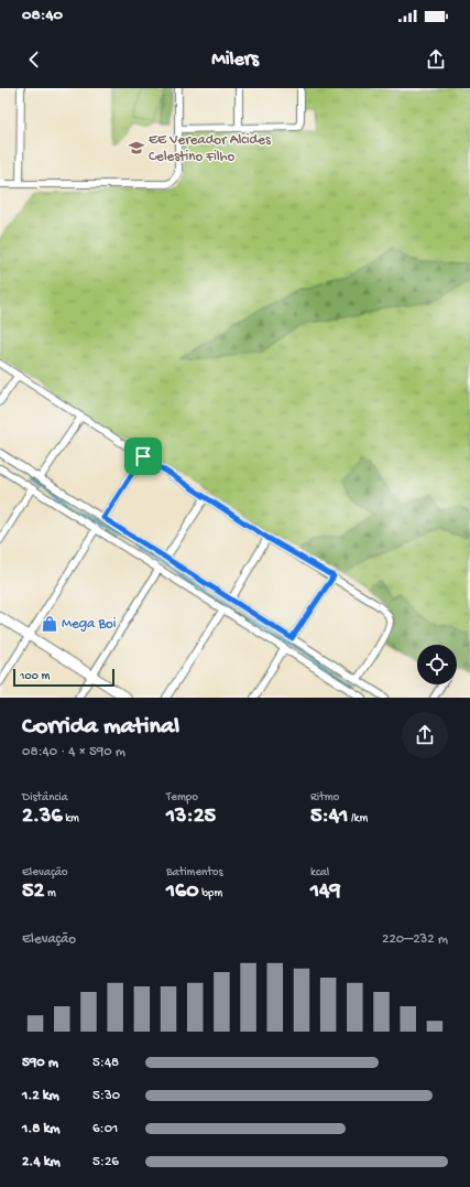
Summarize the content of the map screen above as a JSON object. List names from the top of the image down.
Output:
{
  "places": {
    "school or university": ["EE Vereador Alcides Celestino Filho"],
    "shop": ["Mega Boi"]
  },
  "scale_bar": "100 m",
  "page": {
    "status": "08:40",
    "header": "Milers",
    "scale": "100 m",
    "heading": ["Corrida matinal", "08:40 · 4 × 590 m"],
    "stats": [
      ["Distância", "2.36 km"],
      ["Tempo", "13:25"],
      ["Ritmo", "5:41 /km"],
      ["Elevação", "52 m"],
      ["Batimentos", "160 bpm"],
      ["kcal", "149"]
    ],
    "chart": ["Elevação", "220–232 m"],
    "list": [
      {
        "name": "590 m",
        "note": "5:48"
      },
      {
        "name": "1.2 km",
        "note": "5:30"
      },
      {
        "name": "1.8 km",
        "note": "6:01"
      },
      {
        "name": "2.4 km",
        "note": "5:26"
      }
    ]
  }
}
